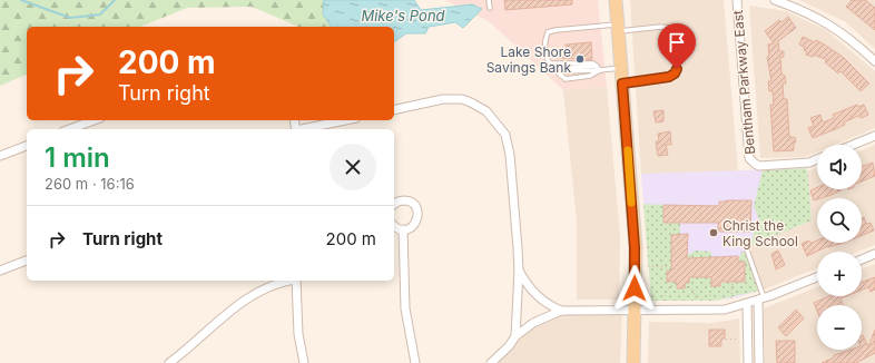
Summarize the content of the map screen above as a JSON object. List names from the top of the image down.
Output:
{
  "streets": {
    "street": ["Bentham Parkway East"]
  },
  "water": ["Mike's Pond"],
  "places": ["Lake Shore Savings Bank", "Christ the King School"],
  "page": {
    "turn": ["200 m", "Turn right"],
    "heading": ["1 min", "260 m · 16:16"],
    "map_buttons": ["+", "−"],
    "list": [
      {
        "name": "Turn right",
        "value": "200 m"
      }
    ]
  }
}
